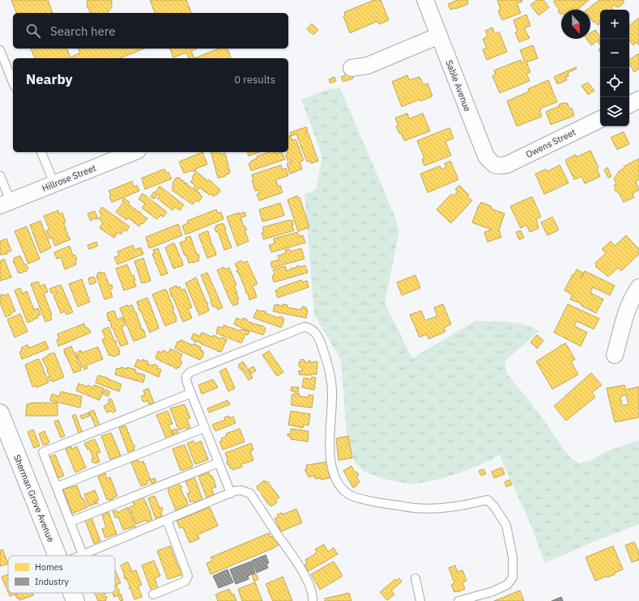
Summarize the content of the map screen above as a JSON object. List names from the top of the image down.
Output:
{
  "streets": {
    "street": [
      "Sable Avenue",
      "Owens Street",
      "Hillrose Street",
      "Sherman Grove Avenue"
    ]
  },
  "crossings": [
    ["Sable Avenue", "Owens Street"]
  ],
  "legend": ["Homes", "Industry"],
  "north": "bottom",
  "page": {
    "map_buttons": ["+", "−"],
    "search": "Search here",
    "heading": ["Nearby", "0 results"]
  }
}
